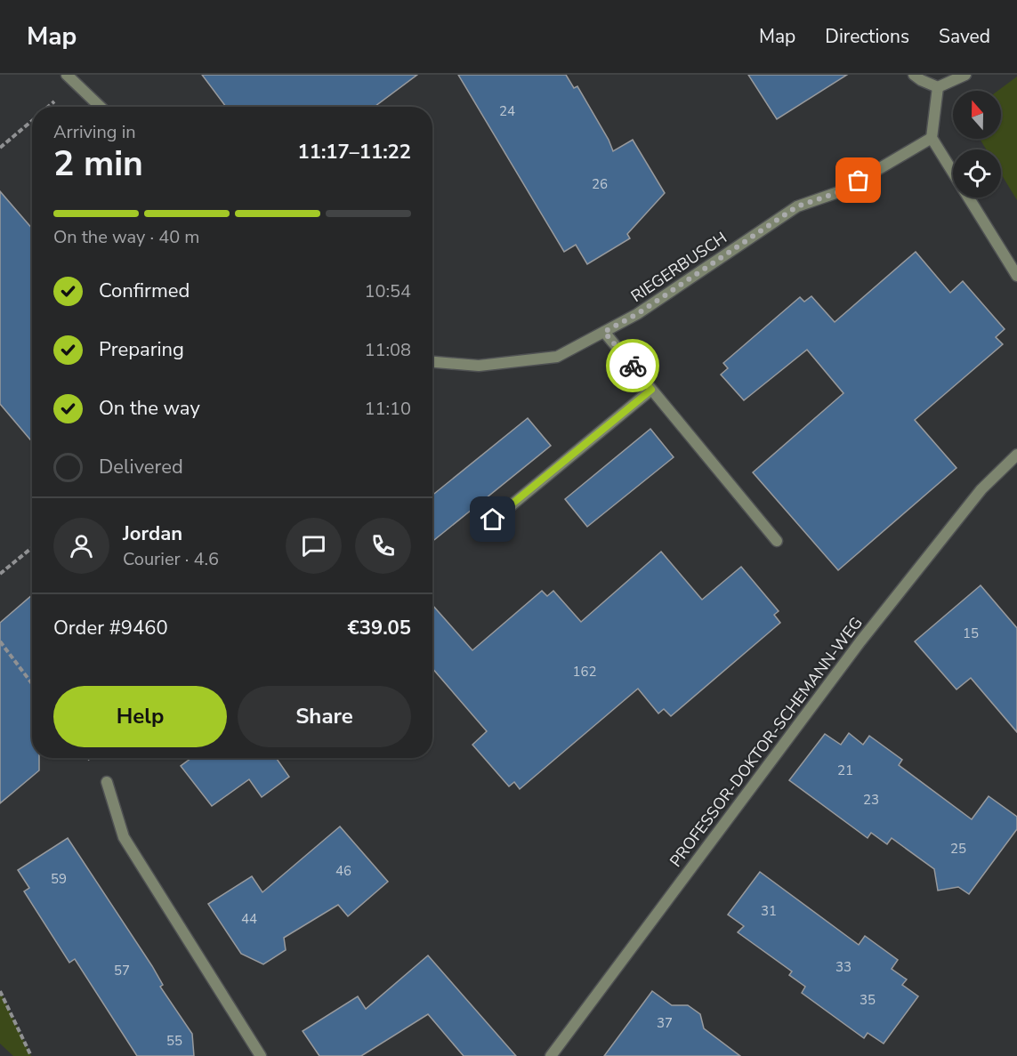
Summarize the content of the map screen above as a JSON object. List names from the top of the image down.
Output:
{
  "streets": {
    "street": ["RIEGERBUSCH", "PROFESSOR-DOKTOR-SCHEMANN-WEG"]
  },
  "house_numbers": [
    "24",
    "26",
    "15",
    "162",
    "21",
    "23",
    "25",
    "46",
    "59",
    "31",
    "44",
    "33",
    "57",
    "35",
    "37",
    "55"
  ],
  "north": "top",
  "page": {
    "header": "Map",
    "nav": ["Map", "Directions", "Saved"],
    "heading": ["2 min", "Arriving in", "11:17–11:22"],
    "panel": [
      "Jordan",
      "Courier · 4.6",
      "Order #9460",
      "€39.05"
    ],
    "bar": "On the way · 40 m",
    "list": [
      ["Confirmed", "10:54"],
      ["Preparing", "11:08"],
      ["On the way", "11:10"],
      "Delivered"
    ],
    "buttons": ["Help", "Share"]
  }
}
